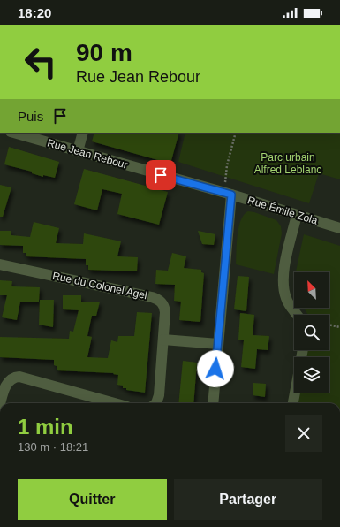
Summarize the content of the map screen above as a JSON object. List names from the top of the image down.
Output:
{
  "streets": {
    "street": ["Rue Jean Rebour", "Rue Émile Zola", "Rue du Colonel Agel"]
  },
  "crossings": [
    ["Rue Jean Rebour", "Rue Émile Zola"]
  ],
  "parks": ["Parc urbain Alfred Leblanc"],
  "north": "top left",
  "page": {
    "status": "18:20",
    "turn": ["90 m", "Rue Jean Rebour"],
    "then": "Puis",
    "heading": ["1 min", "130 m · 18:21"],
    "buttons": ["Quitter", "Partager"]
  }
}
